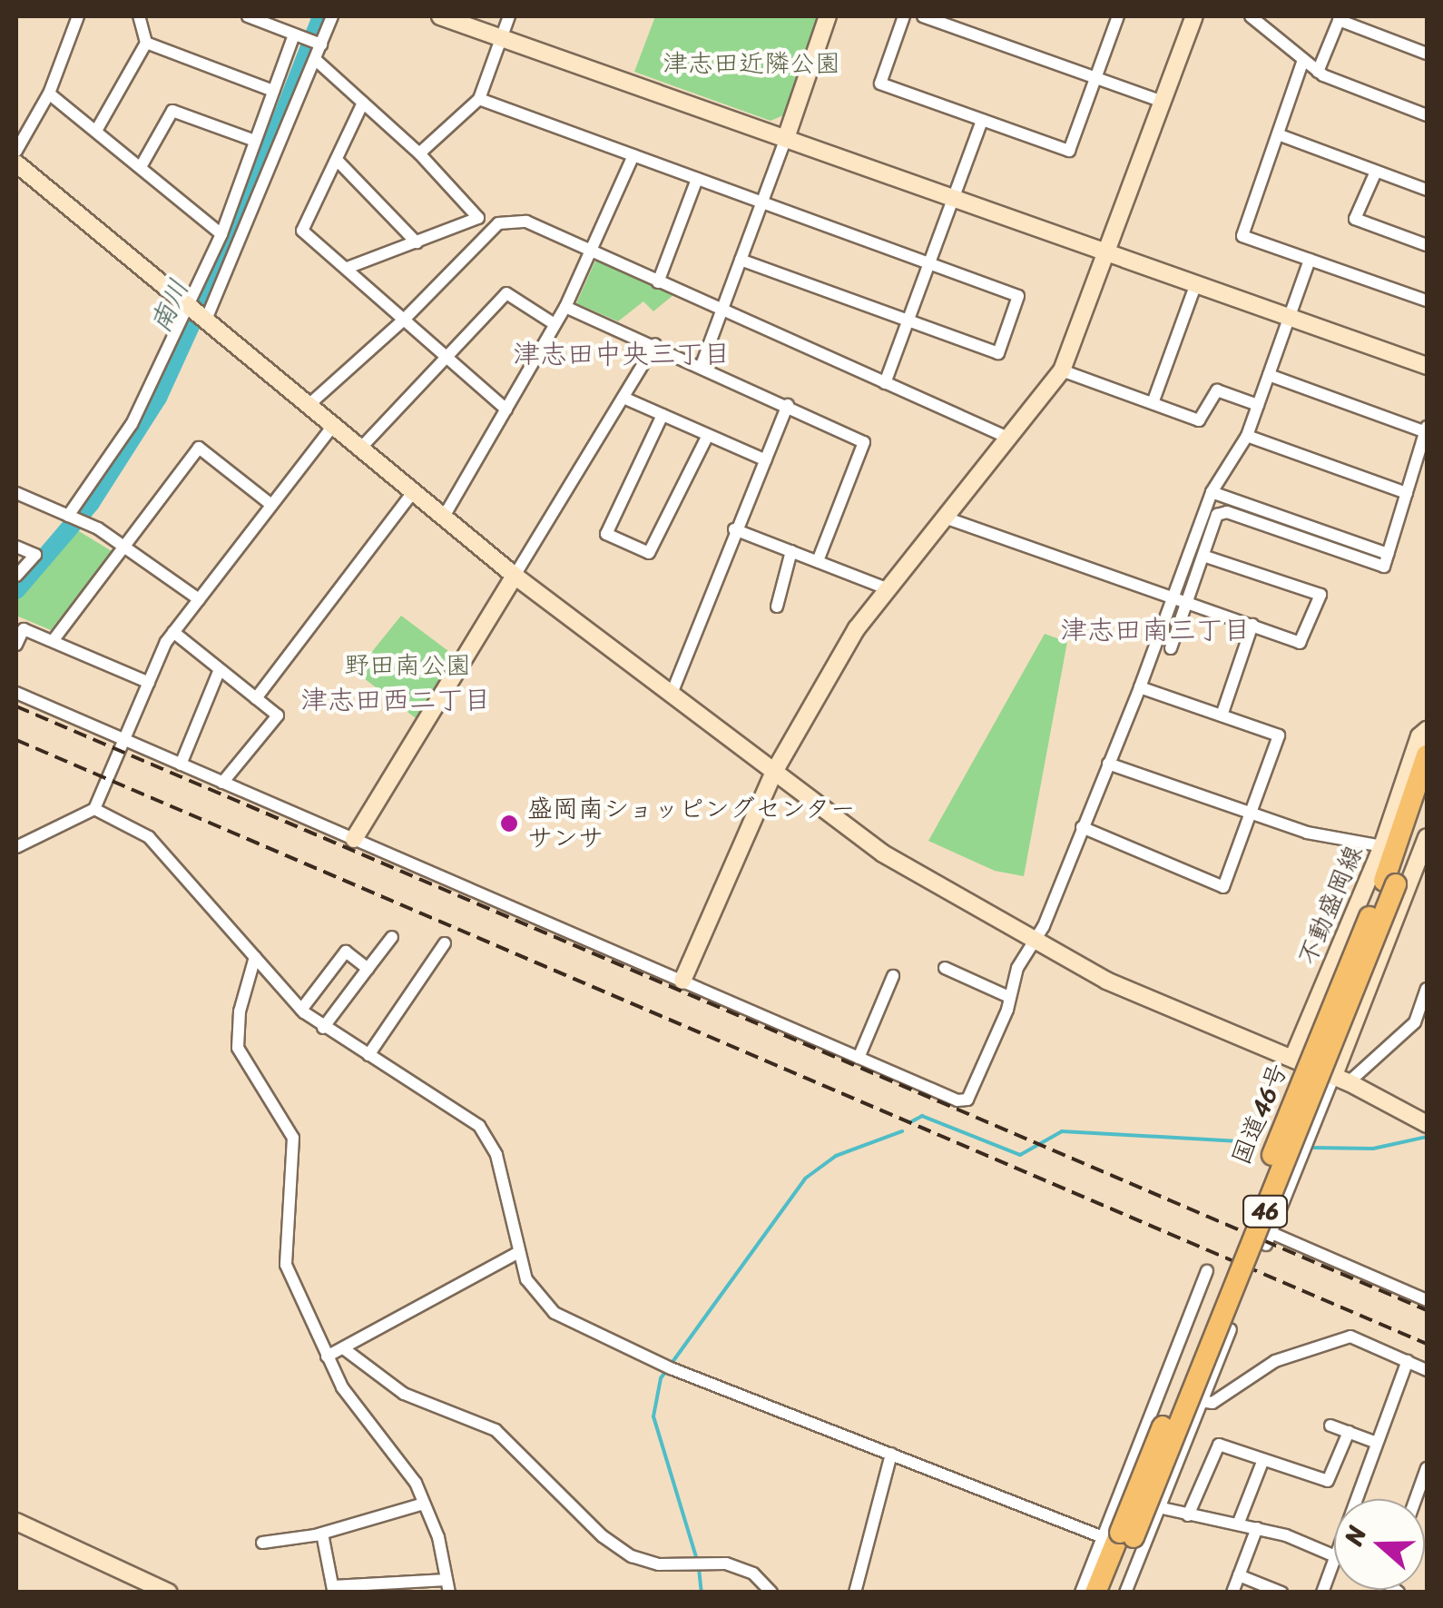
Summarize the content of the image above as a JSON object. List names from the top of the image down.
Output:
{
  "streets": {
    "highway": ["国道46号", "46"],
    "street": ["不動盛岡線"]
  },
  "districts": ["津志田中央三丁目", "津志田南三丁目", "津志田西二丁目"],
  "water": ["南川"],
  "parks": ["津志田近隣公園", "野田南公園"],
  "places": ["盛岡南ショッピングセンター サンサ"],
  "north": "left"
}
